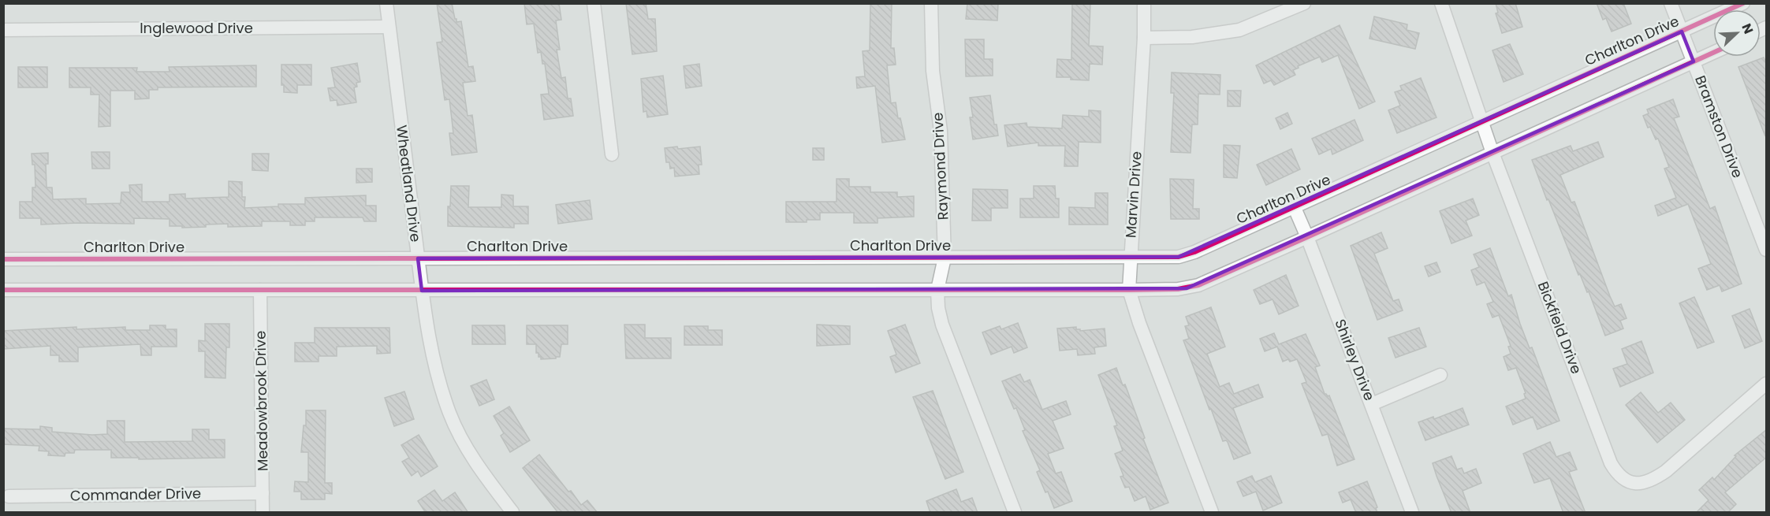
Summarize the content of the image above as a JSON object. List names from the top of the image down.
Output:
{
  "streets": {
    "street": [
      "Inglewood Drive",
      "Charlton Drive",
      "Bramston Drive",
      "Raymond Drive",
      "Wheatland Drive",
      "Marvin Drive",
      "Bickfield Drive",
      "Shirley Drive",
      "Meadowbrook Drive",
      "Commander Drive"
    ]
  },
  "crossings": [
    ["Inglewood Drive", "Wheatland Drive"],
    ["Charlton Drive", "Bramston Drive"],
    ["Charlton Drive", "Raymond Drive"],
    ["Charlton Drive", "Wheatland Drive"],
    ["Charlton Drive", "Marvin Drive"],
    ["Charlton Drive", "Bickfield Drive"],
    ["Charlton Drive", "Shirley Drive"],
    ["Meadowbrook Drive", "Commander Drive"]
  ],
  "north": "top right"
}
